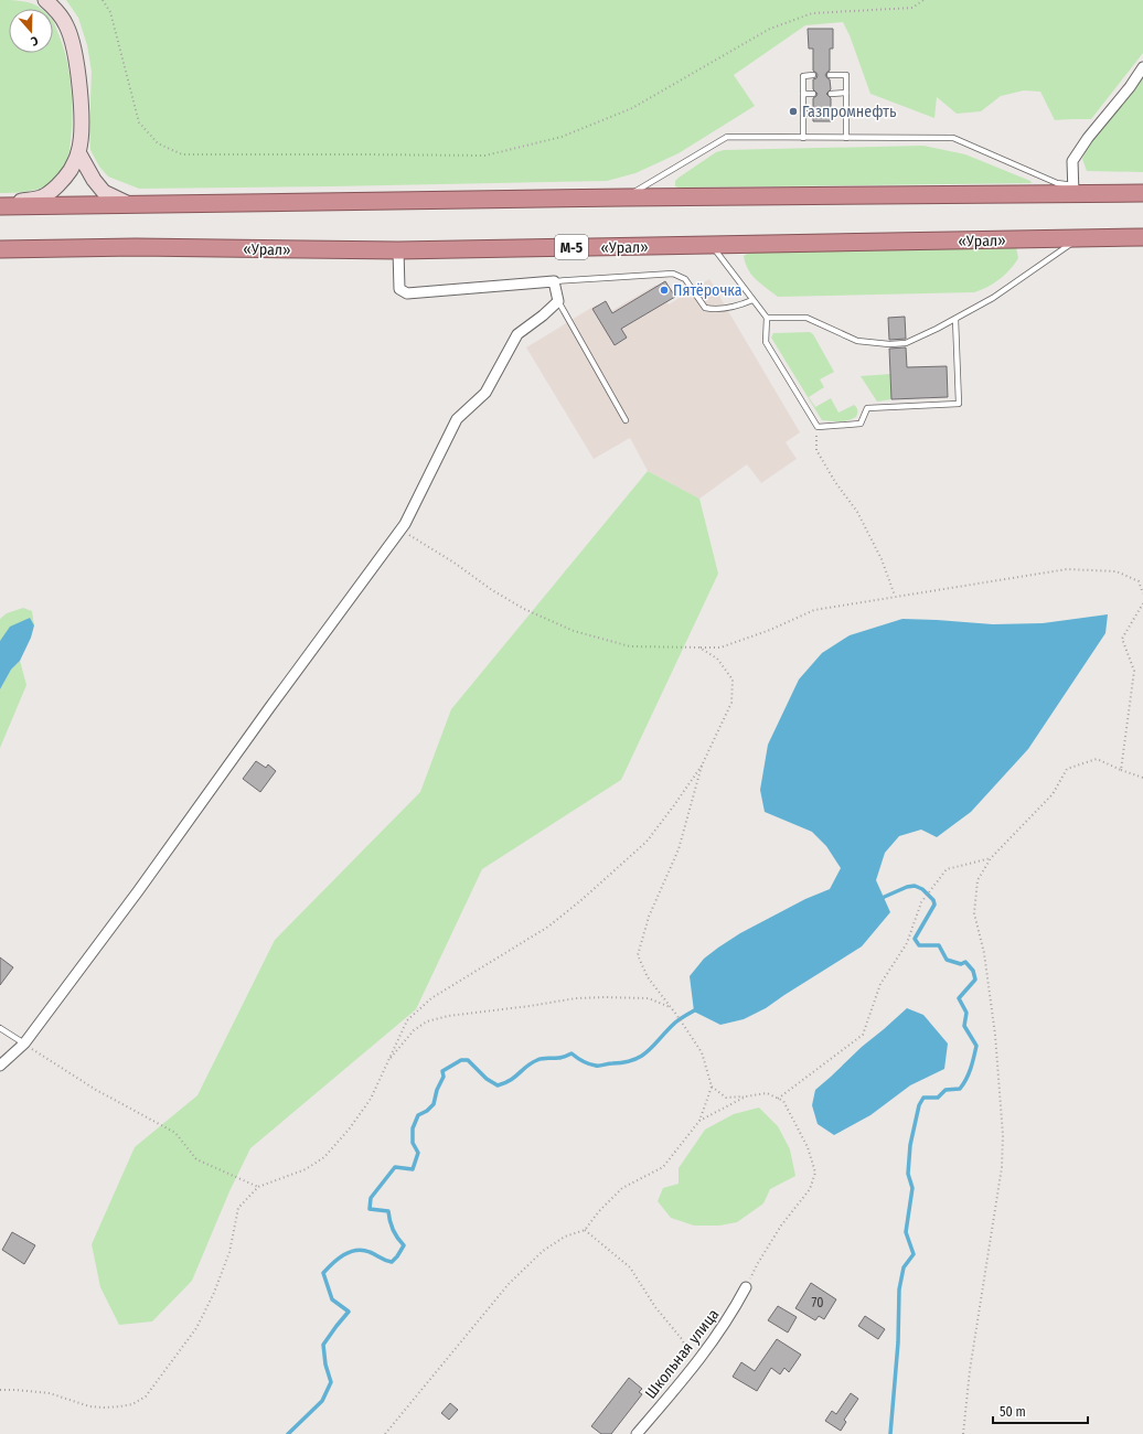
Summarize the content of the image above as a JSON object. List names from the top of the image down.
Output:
{
  "streets": {
    "highway": ["«Урал»", "М-5"],
    "street": ["Школьная улица"]
  },
  "places": ["Газпромнефть", "Пятёрочка"],
  "house_numbers": ["70"],
  "scale_bar": "50 m",
  "north": "bottom"
}
